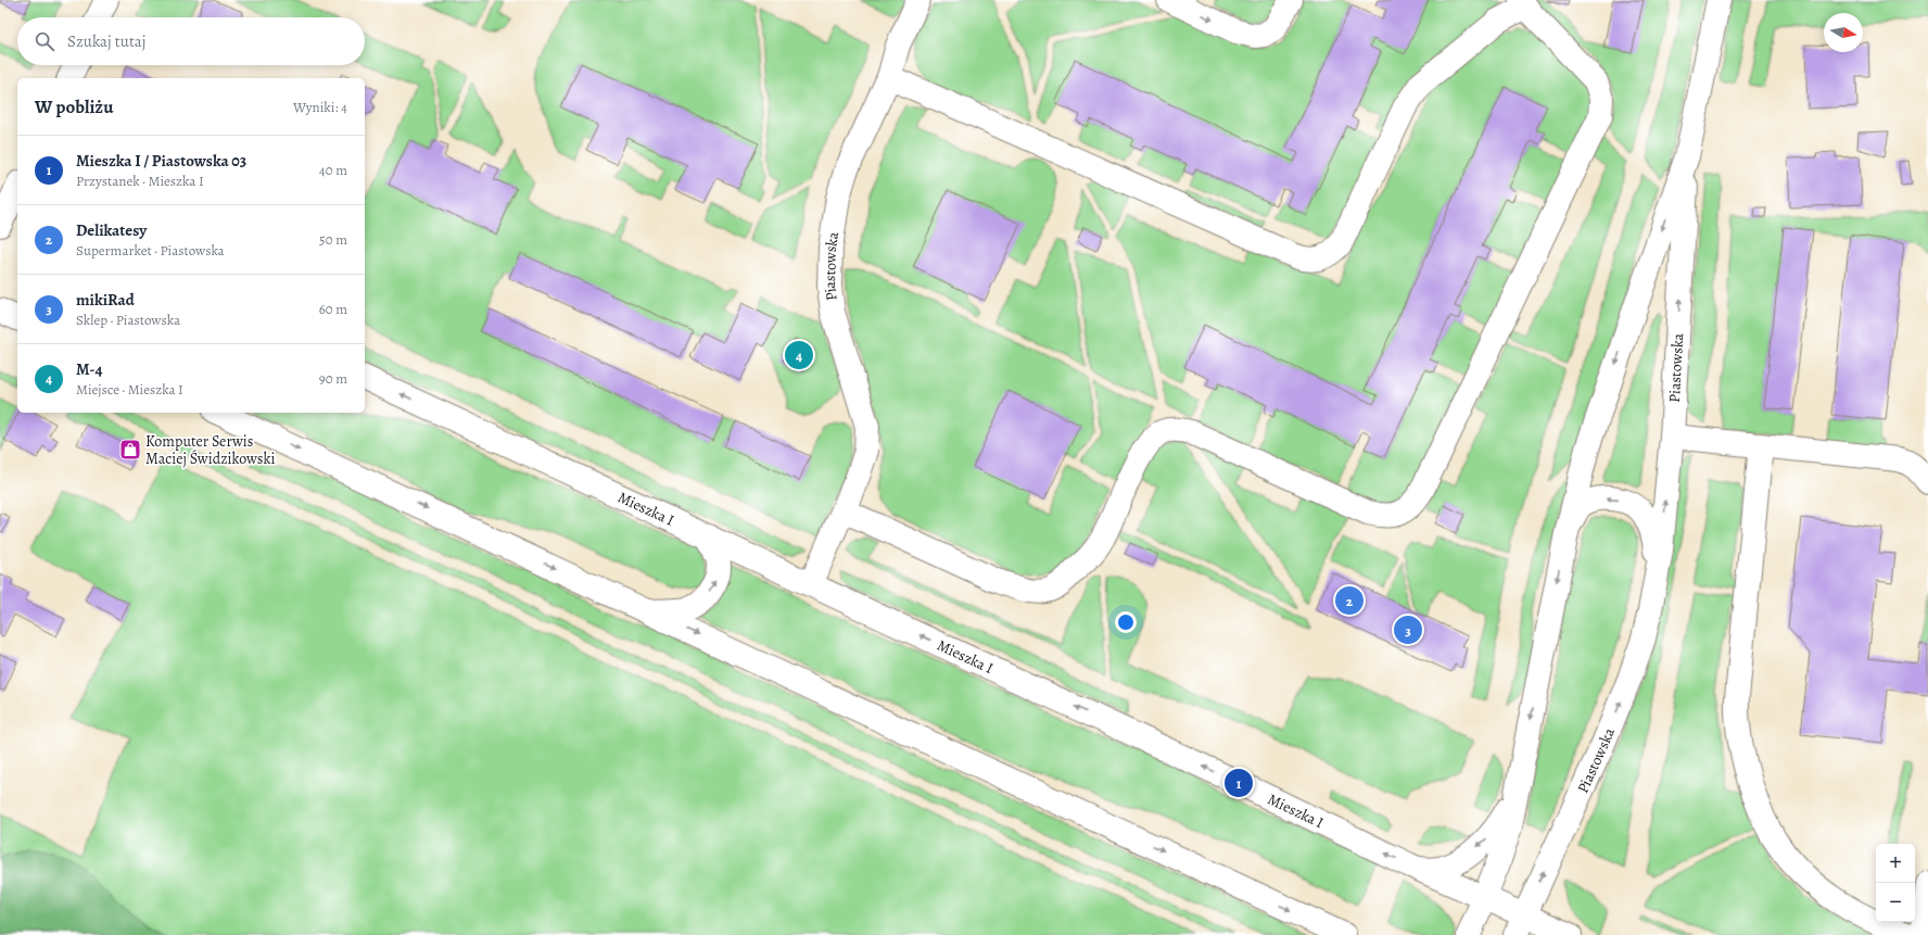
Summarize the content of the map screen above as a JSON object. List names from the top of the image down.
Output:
{
  "streets": {
    "street": ["Piastowska", "Mieszka I"]
  },
  "crossings": [
    ["Piastowska", "Mieszka I"]
  ],
  "places": {
    "shop": ["Komputer Serwis Maciej Świdzikowski"]
  },
  "north": "right",
  "page": {
    "search": "Szukaj tutaj",
    "heading": ["W pobliżu", "Wyniki: 4"],
    "list": [
      {
        "mark": "1",
        "name": "Mieszka I / Piastowska 03",
        "note": "Przystanek · Mieszka I",
        "value": "40 m"
      },
      {
        "mark": "2",
        "name": "Delikatesy",
        "note": "Supermarket · Piastowska",
        "value": "50 m"
      },
      {
        "mark": "3",
        "name": "mikiRad",
        "note": "Sklep · Piastowska",
        "value": "60 m"
      },
      {
        "mark": "4",
        "name": "M-4",
        "note": "Miejsce · Mieszka I",
        "value": "90 m"
      }
    ],
    "pins": [
      "4",
      "2",
      "3",
      "1"
    ],
    "map_buttons": ["+", "−"]
  }
}
